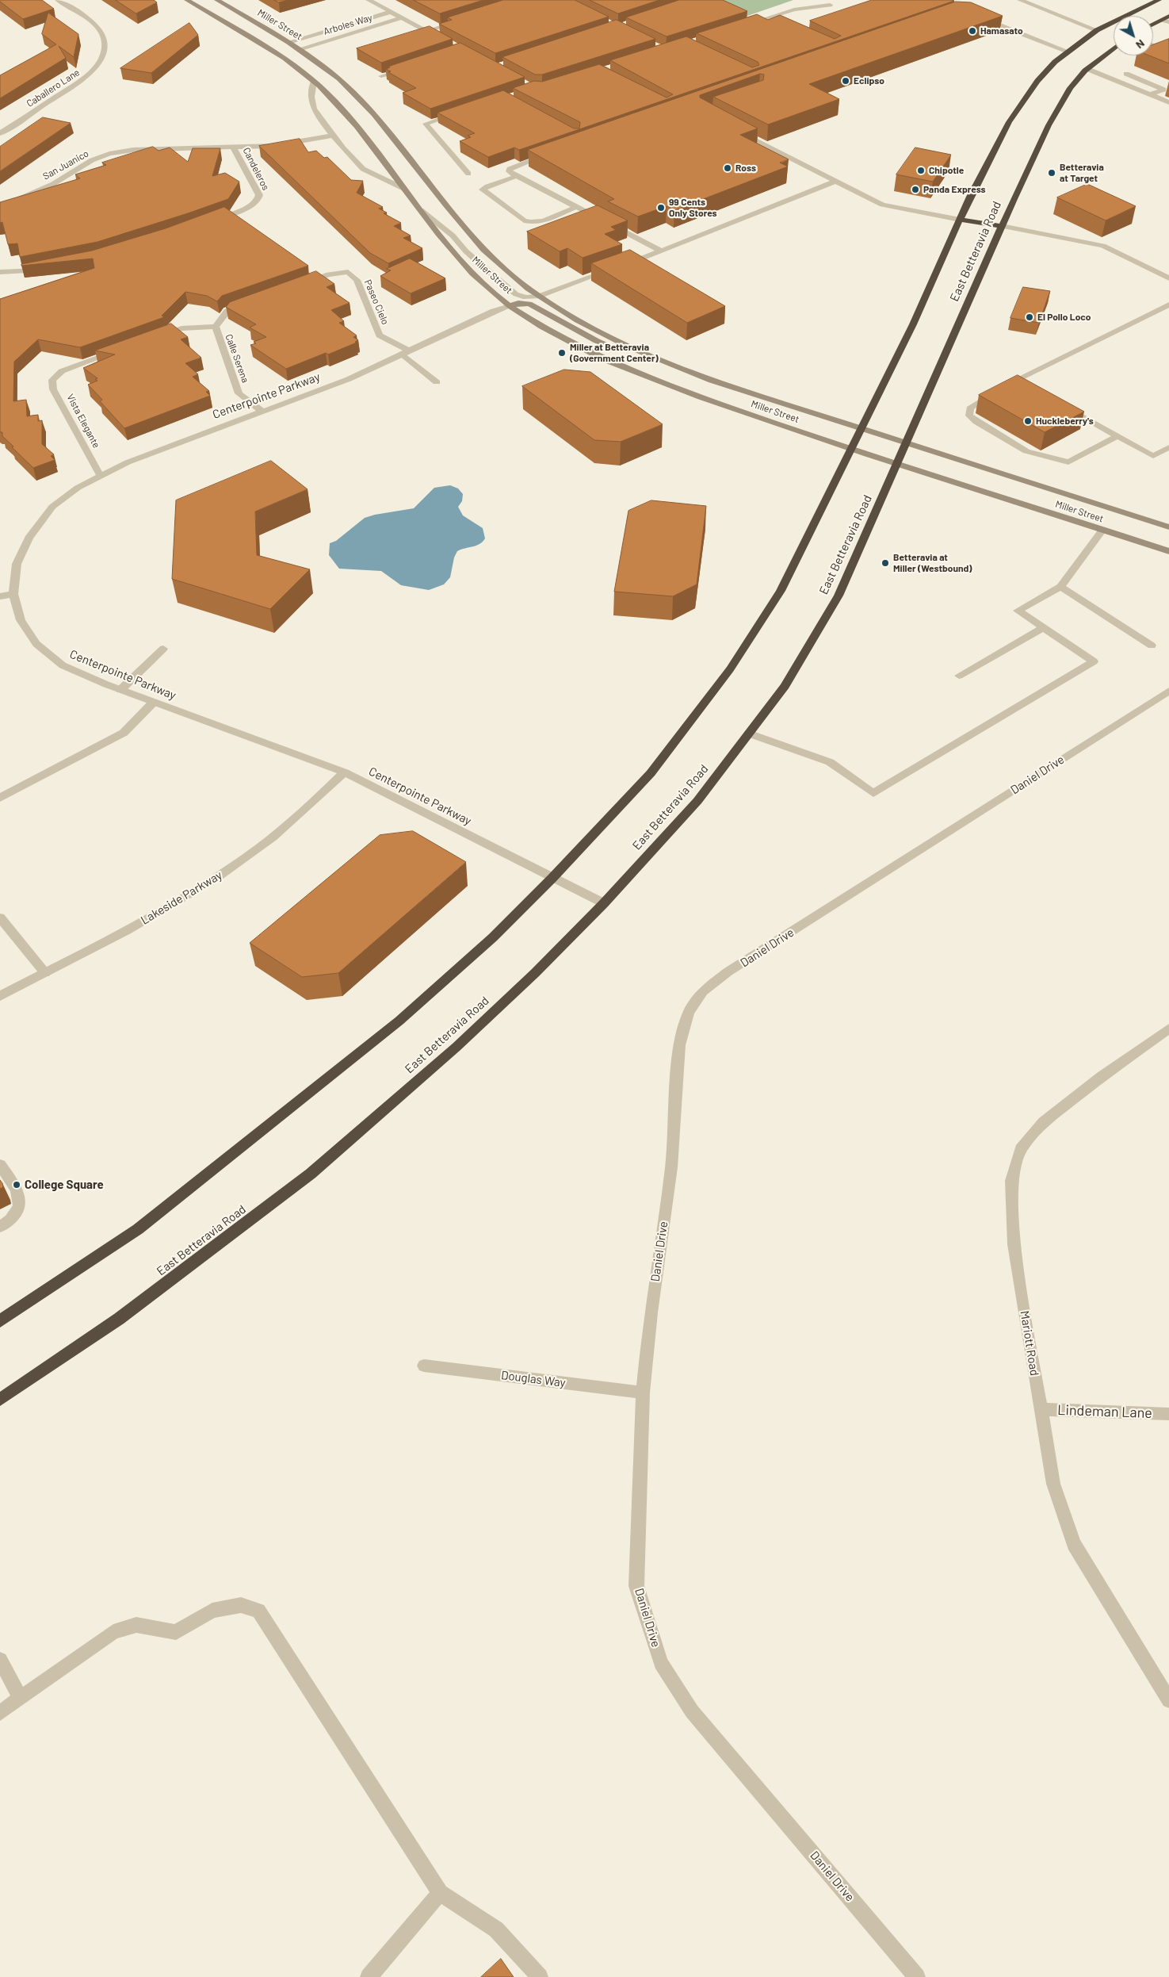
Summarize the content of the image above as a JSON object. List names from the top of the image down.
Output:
{
  "streets": {
    "highway": ["East Betteravia Road"],
    "street": [
      "Miller Street",
      "Arboles Way",
      "Caballero Lane",
      "San Juanico",
      "Candeleros",
      "Paseo Cielo",
      "Calle Serena",
      "Centerpointe Parkway",
      "Vista Elegante",
      "Daniel Drive",
      "Lakeside Parkway",
      "Mariott Road",
      "Douglas Way",
      "Lindeman Lane"
    ]
  },
  "crossings": [
    ["Miller Street", "Arboles Way"],
    ["Miller Street", "San Juanico"],
    ["Miller Street", "East Betteravia Road"],
    ["Miller Street", "Centerpointe Parkway"],
    ["San Juanico", "Candeleros"],
    ["East Betteravia Road", "Centerpointe Parkway"],
    ["Paseo Cielo", "Centerpointe Parkway"],
    ["Calle Serena", "Centerpointe Parkway"],
    ["Centerpointe Parkway", "Vista Elegante"],
    ["Centerpointe Parkway", "Lakeside Parkway"],
    ["Daniel Drive", "Douglas Way"],
    ["Mariott Road", "Lindeman Lane"]
  ],
  "places": [
    "Hamasato",
    "Eclipso",
    "Ross",
    "Chipotle",
    "Betteravia at Target",
    "Panda Express",
    "99 Cents Only Stores",
    "El Pollo Loco",
    "Miller at Betteravia (Government Center)",
    "Huckleberry's",
    "Betteravia at Miller (Westbound)",
    "College Square"
  ],
  "north": "bottom right"
}
